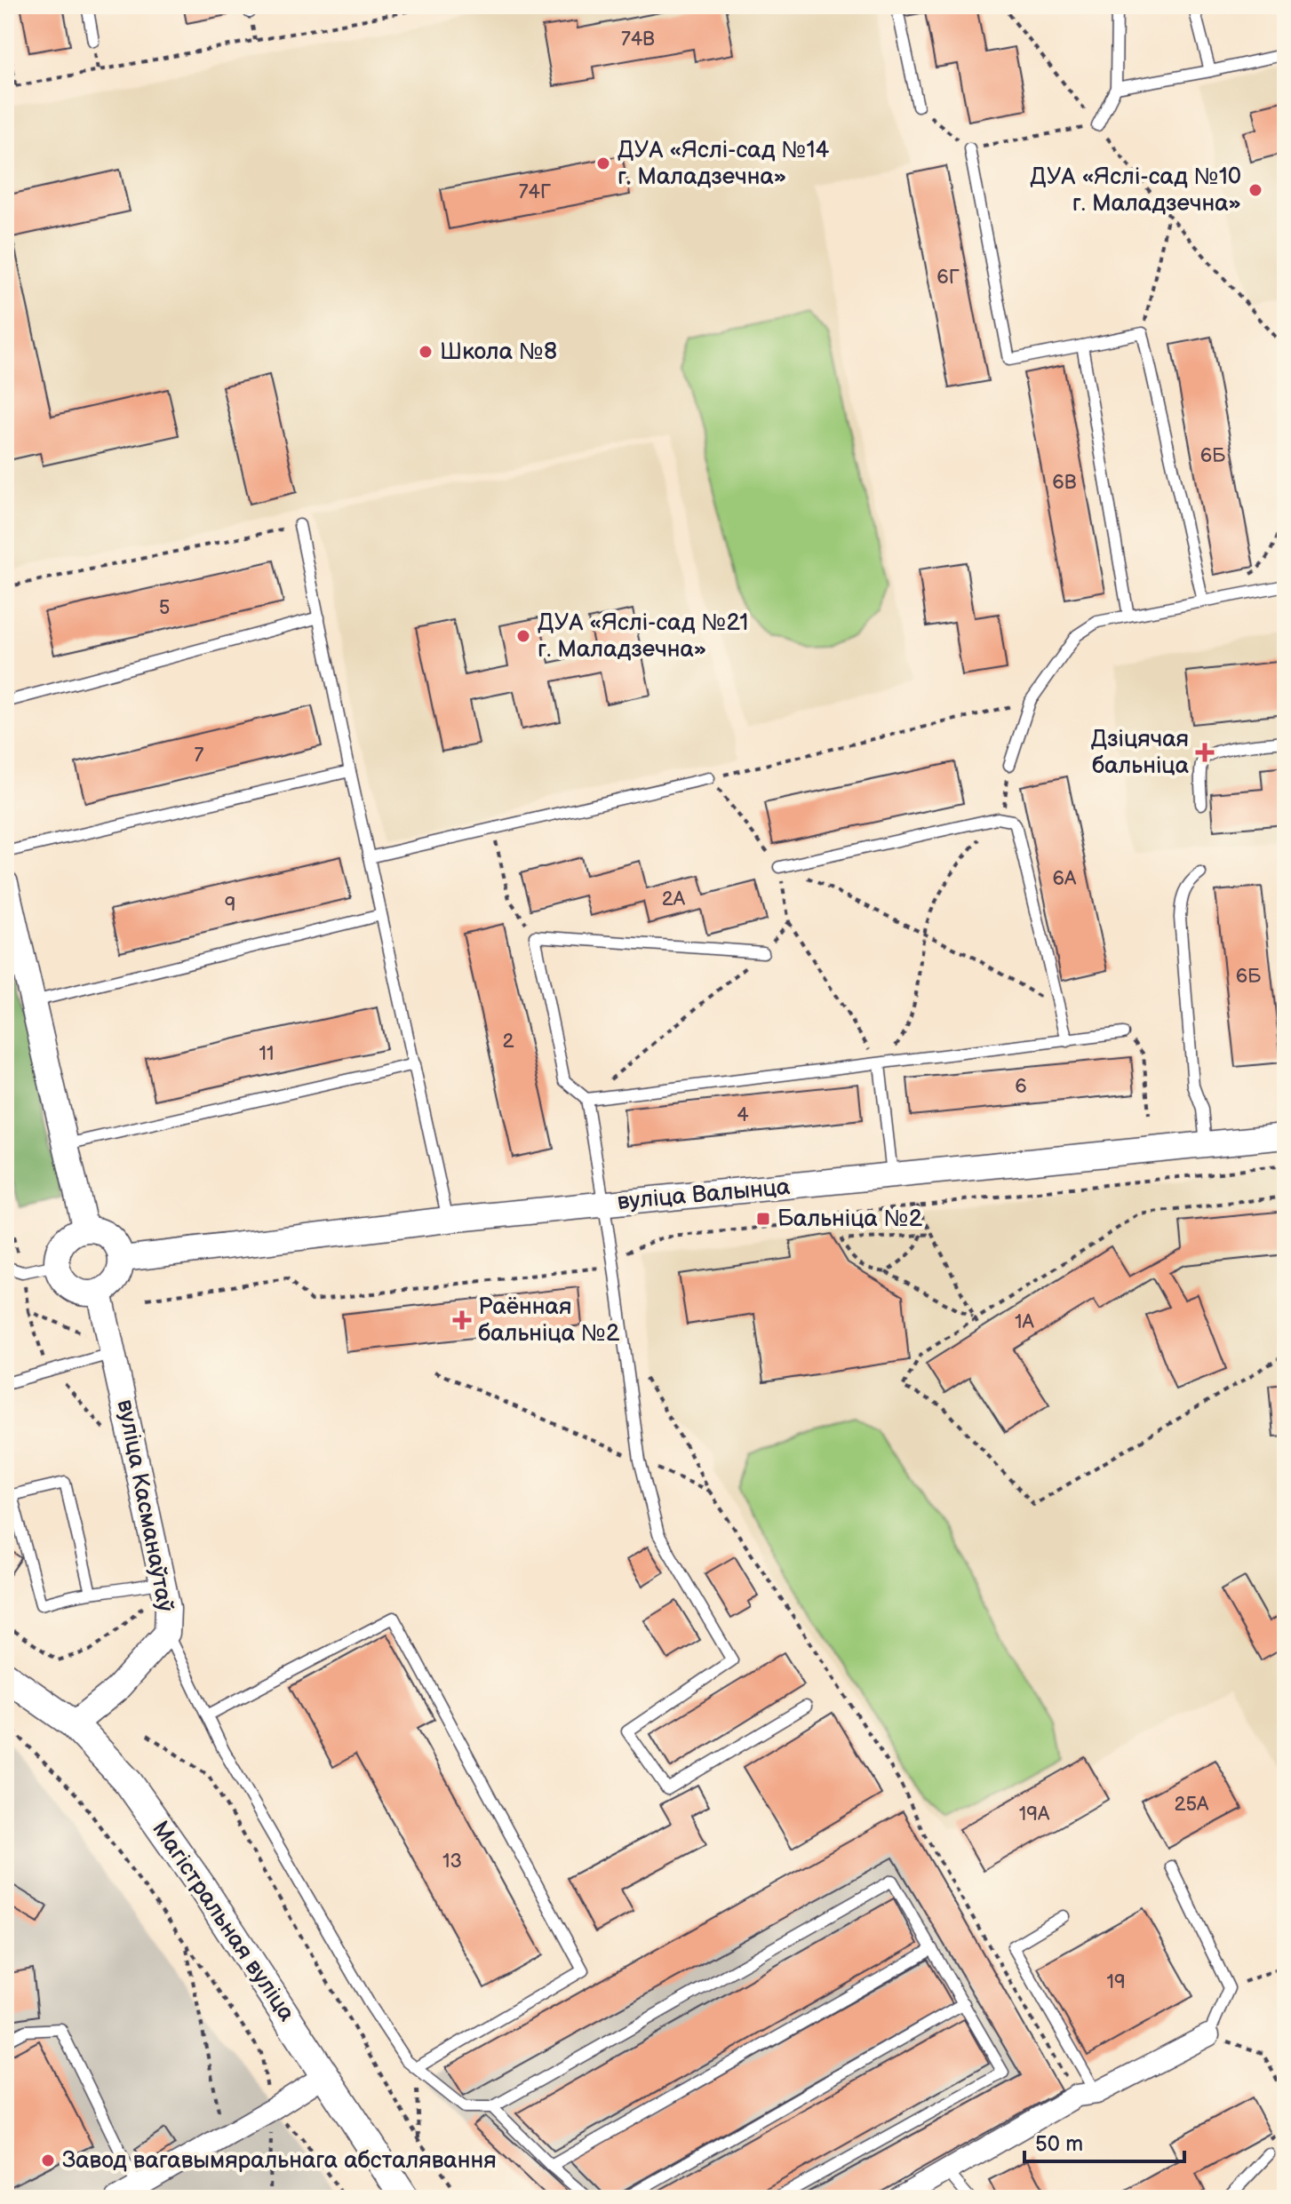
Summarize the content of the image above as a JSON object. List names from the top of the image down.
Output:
{
  "streets": {
    "main road": ["Магістральная вуліца"],
    "street": ["вуліца Валынца", "вуліца Касманаўтаў"]
  },
  "crossings": [
    ["вуліца Валынца", "вуліца Касманаўтаў"],
    ["вуліца Касманаўтаў", "Магістральная вуліца"]
  ],
  "places": {
    "other": [
      "ДУА «Яслі-сад №14 г. Маладзечна»",
      "ДУА «Яслі-сад №10 г. Маладзечна»",
      "Школа №8",
      "ДУА «Яслі-сад №21 г. Маладзечна»",
      "Завод вагавымяральнага абсталявання"
    ],
    "health": ["Дзіцячая бальніца", "Раённая бальніца №2"],
    "transit": ["Бальніца №2"]
  },
  "house_numbers": [
    "74В",
    "74Г",
    "6Г",
    "6Б",
    "6В",
    "5",
    "7",
    "6А",
    "2А",
    "9",
    "6Б",
    "2",
    "11",
    "6",
    "4",
    "1А",
    "25А",
    "19А",
    "13",
    "19"
  ],
  "scale_bar": "50 m"
}
